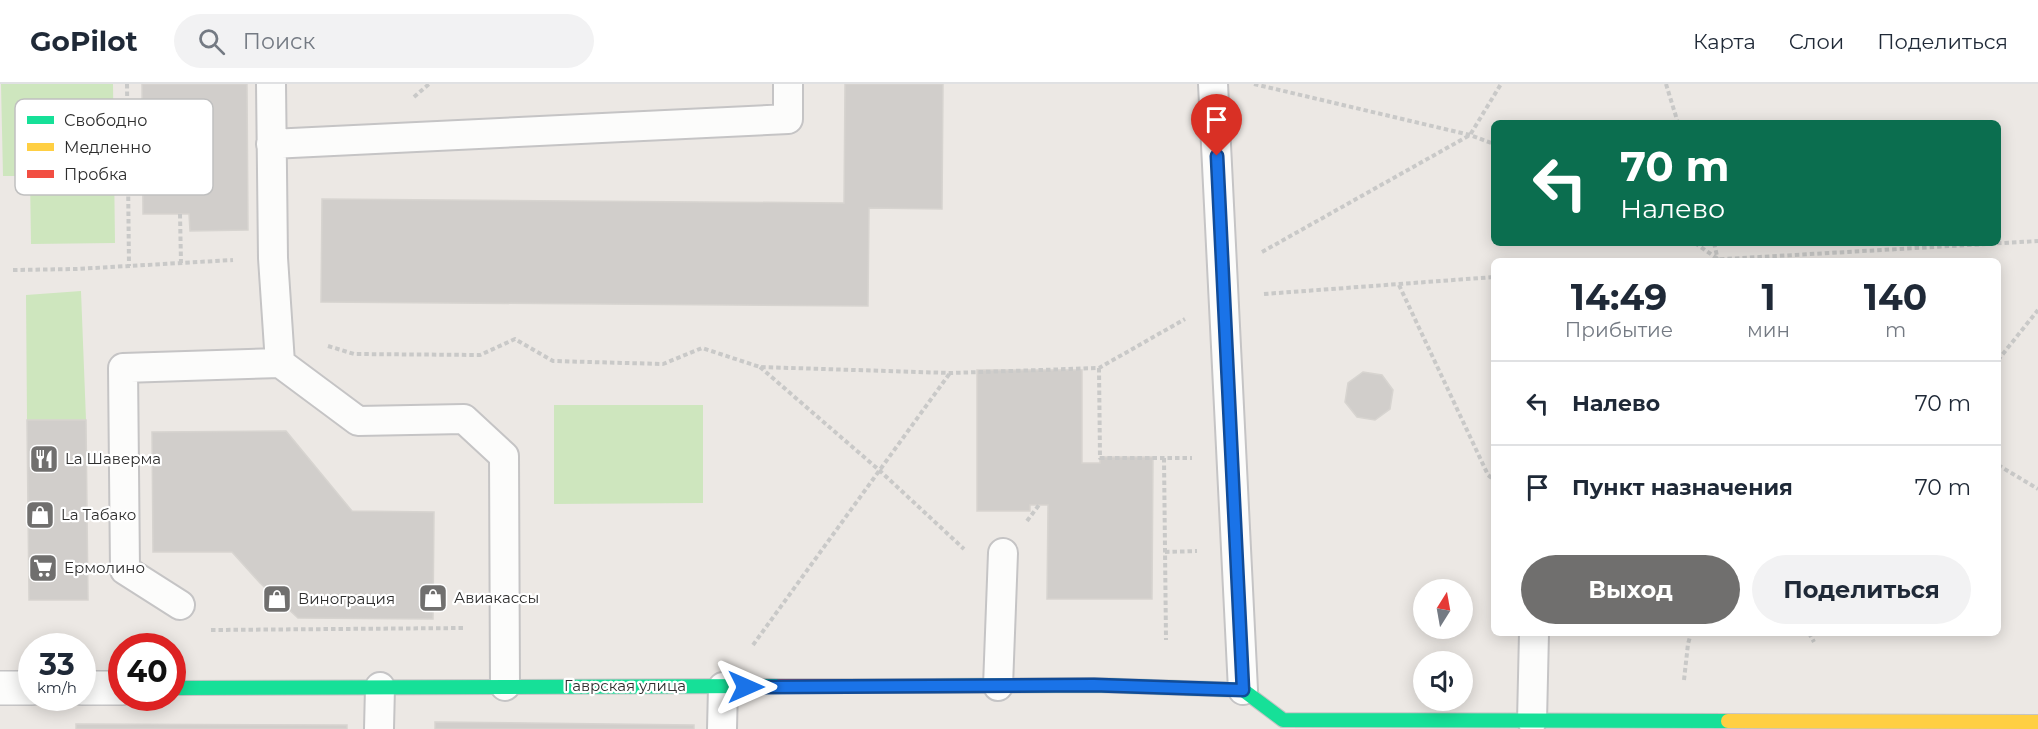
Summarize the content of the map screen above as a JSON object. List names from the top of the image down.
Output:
{
  "streets": {
    "street": ["Гаврская улица"]
  },
  "places": {
    "restaurant": ["La Шаверма"],
    "shop": ["La Табако", "Авиакассы", "Винограция"],
    "supermarket": ["Ермолино"]
  },
  "legend": ["Свободно", "Медленно", "Пробка"],
  "north": "top",
  "page": {
    "header": "GoPilot",
    "search": "Поиск",
    "nav": ["Карта", "Слои", "Поделиться"],
    "turn": ["70 m", "Налево"],
    "eta": [
      "14:49",
      "Прибытие",
      "1",
      "мин",
      "140",
      "m"
    ],
    "list": [
      {
        "name": "Налево",
        "value": "70 m"
      },
      {
        "name": "Пункт назначения",
        "value": "70 m"
      }
    ],
    "buttons": ["Выход", "Поделиться"],
    "speed": "33 km/h",
    "limit": "40"
  }
}
